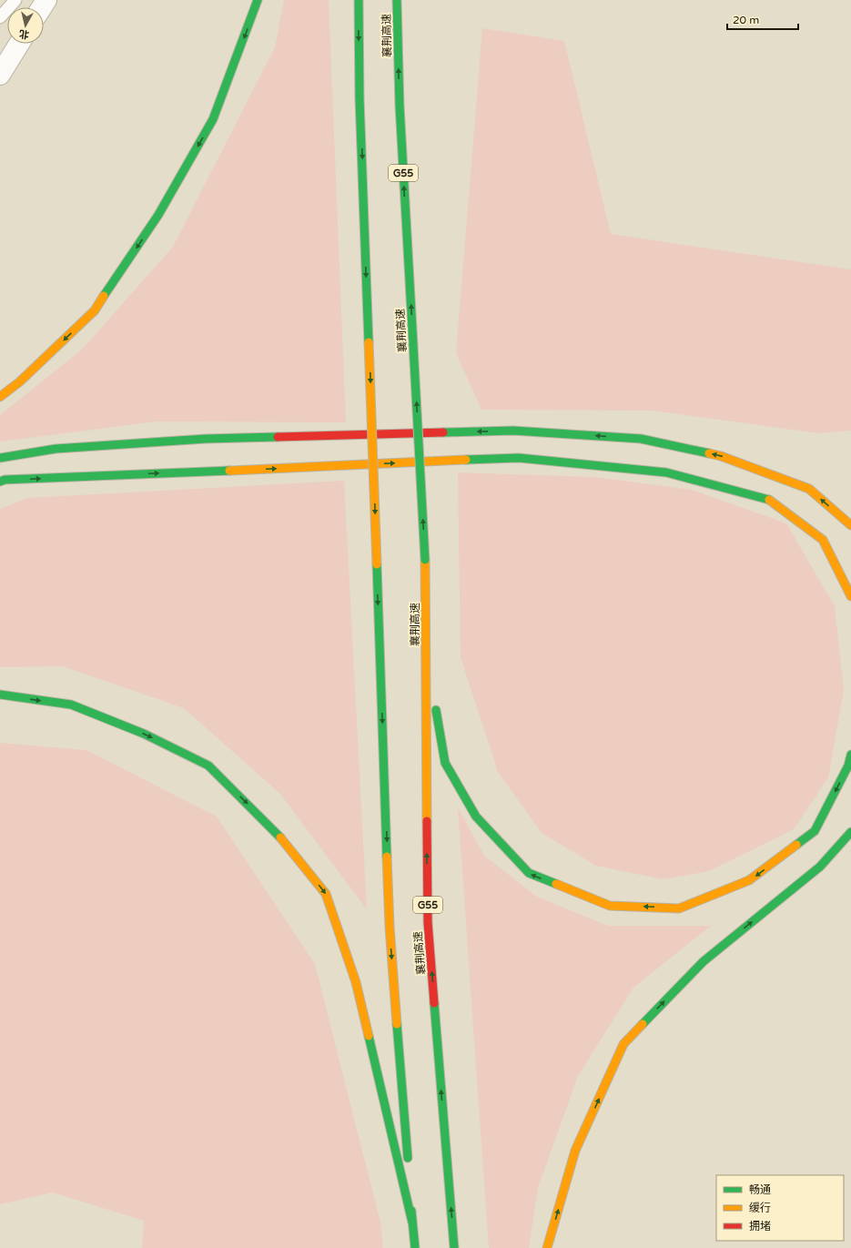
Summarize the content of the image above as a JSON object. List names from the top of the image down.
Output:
{
  "streets": {
    "highway": ["襄荆高速", "G55"]
  },
  "legend": ["畅通", "缓行", "拥堵"],
  "scale_bar": "20 m",
  "north": "bottom"
}
